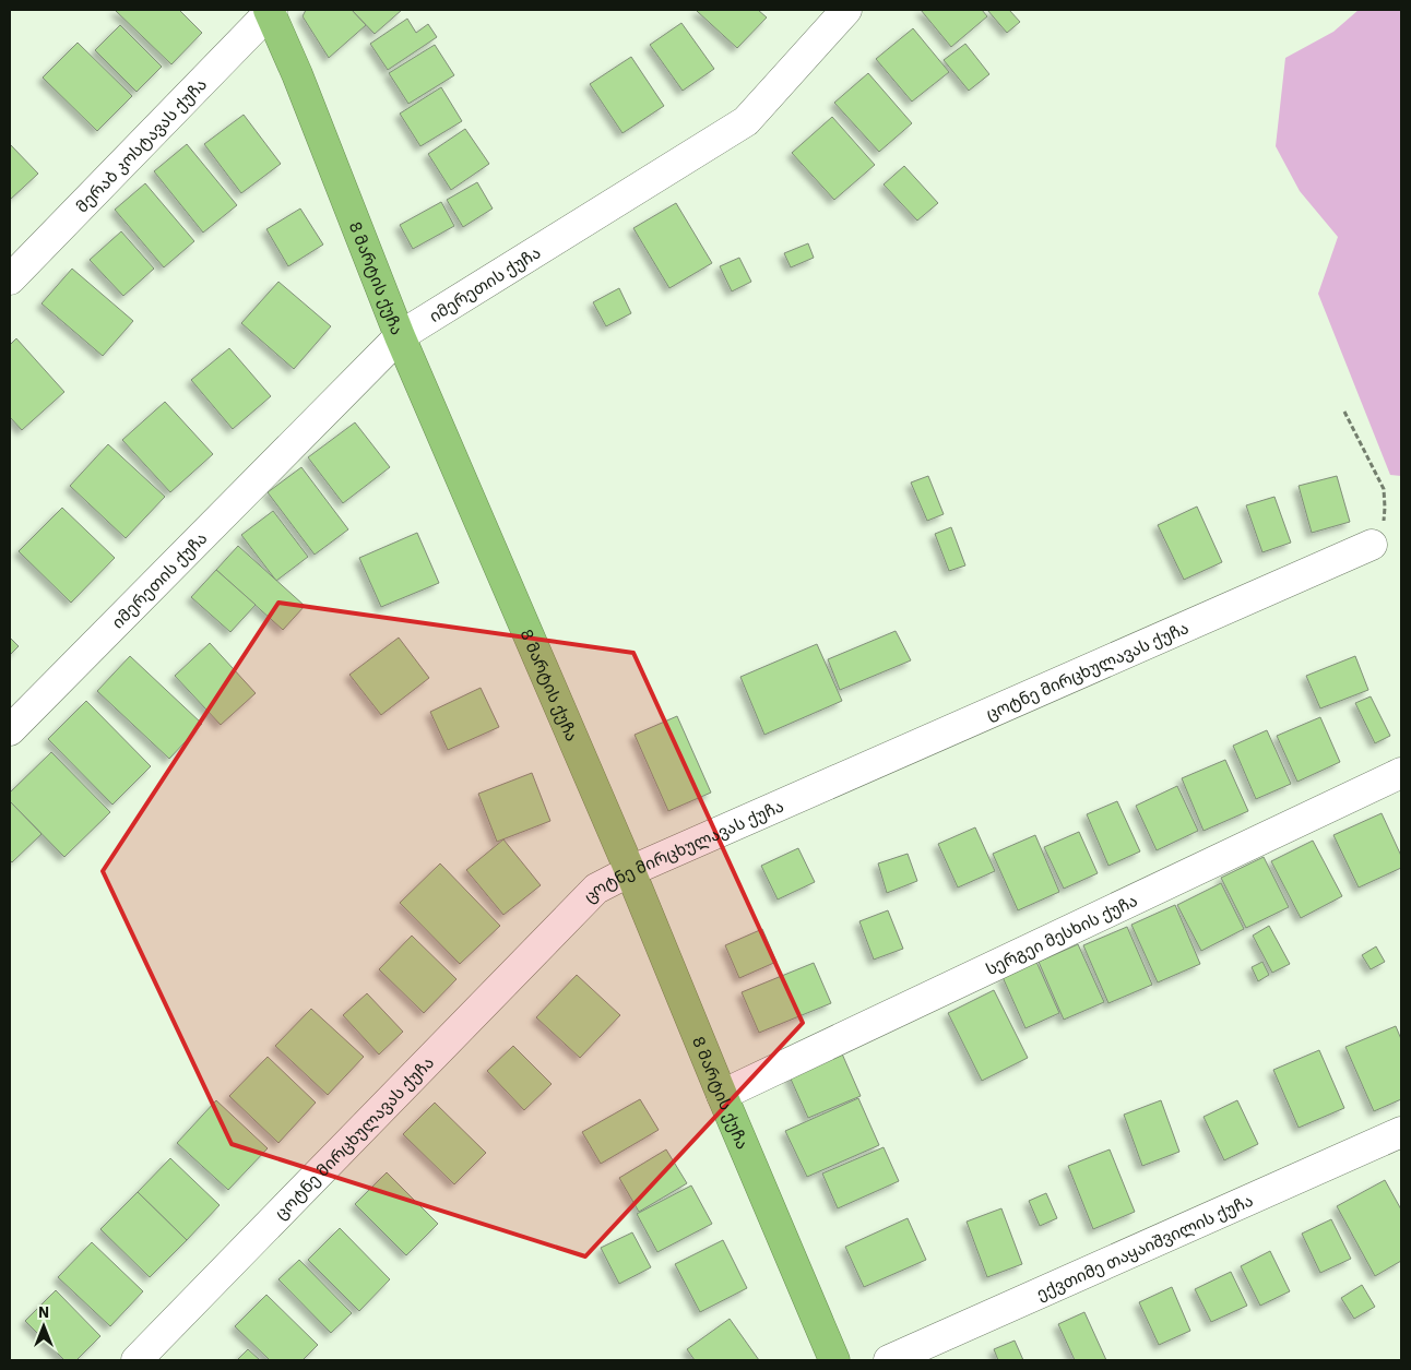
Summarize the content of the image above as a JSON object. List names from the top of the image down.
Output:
{
  "streets": {
    "highway": ["8 მარტის ქუჩა"],
    "street": [
      "მერაბ კოსტავას ქუჩა",
      "იმერეთის ქუჩა",
      "ცოტნე მირცხულავას ქუჩა",
      "სერგეი მესხის ქუჩა",
      "ექვთიმე თაყაიშვილის ქუჩა"
    ]
  },
  "crossings": [
    ["მერაბ კოსტავას ქუჩა", "8 მარტის ქუჩა"],
    ["8 მარტის ქუჩა", "იმერეთის ქუჩა"],
    ["8 მარტის ქუჩა", "ცოტნე მირცხულავას ქუჩა"],
    ["8 მარტის ქუჩა", "სერგეი მესხის ქუჩა"]
  ],
  "north": "top"
}
